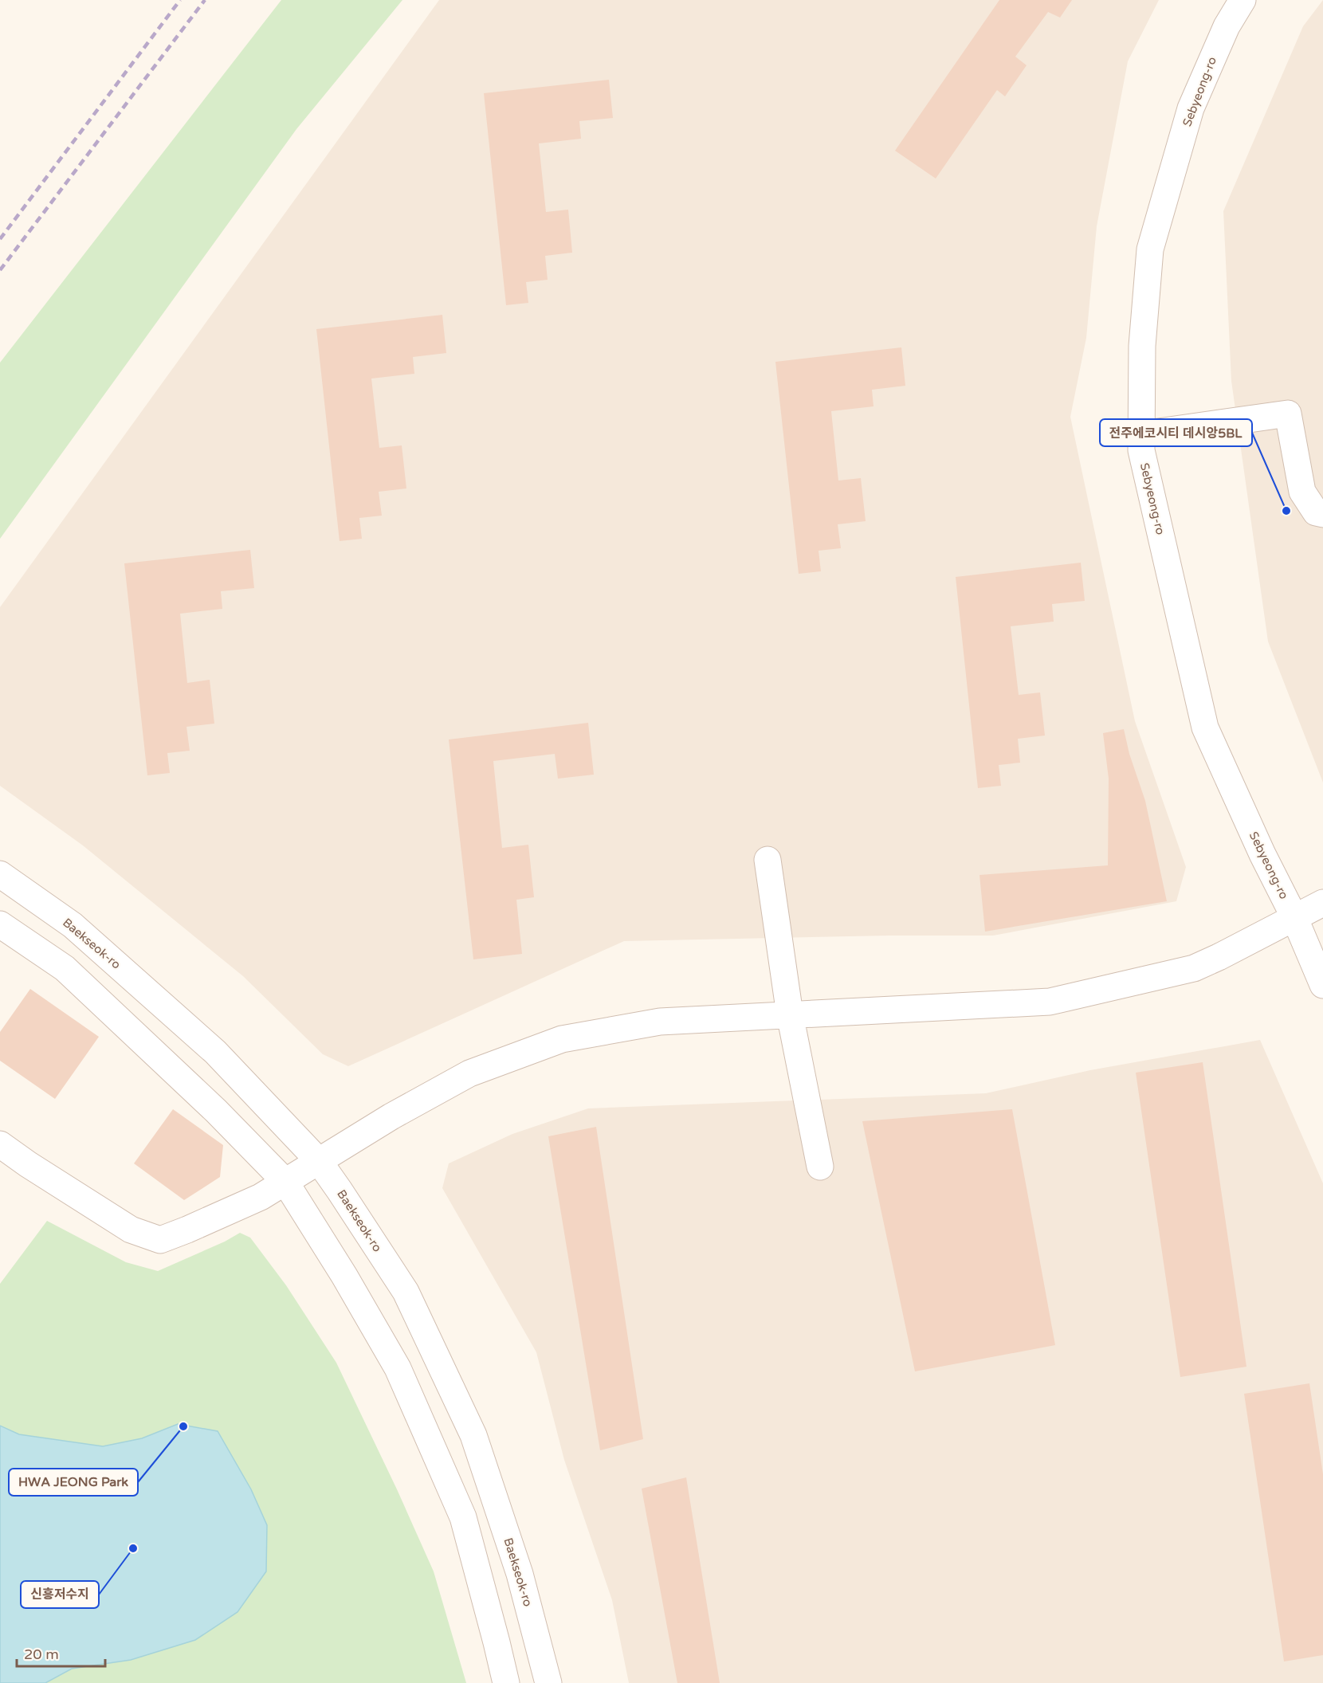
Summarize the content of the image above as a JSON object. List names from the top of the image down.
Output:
{
  "streets": {
    "street": ["Sebyeong-ro", "Baekseok-ro"]
  },
  "places": ["전주에코시티 데시앙5BL", "HWA JEONG Park", "신흥저수지"],
  "scale_bar": "20 m"
}
